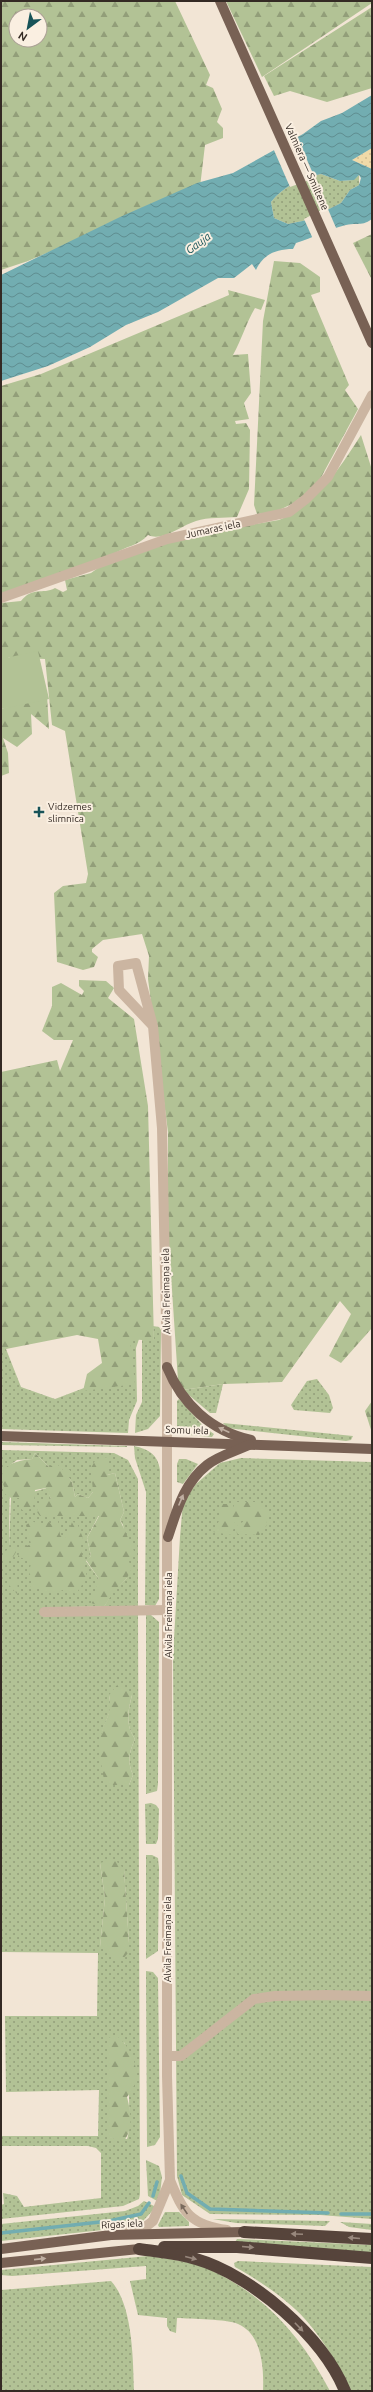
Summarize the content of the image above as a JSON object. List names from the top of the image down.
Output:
{
  "streets": {
    "main road": ["Valmiera — Smiltene", "Somu iela", "Rīgas iela"],
    "street": ["Jumaras iela", "Alvila Freimaņa iela"]
  },
  "crossings": [
    ["Alvila Freimaņa iela", "Somu iela"],
    ["Alvila Freimaņa iela", "Rīgas iela"]
  ],
  "water": ["Gauja"],
  "places": {
    "health": ["Vidzemes slimnīca"]
  },
  "north": "bottom left"
}
